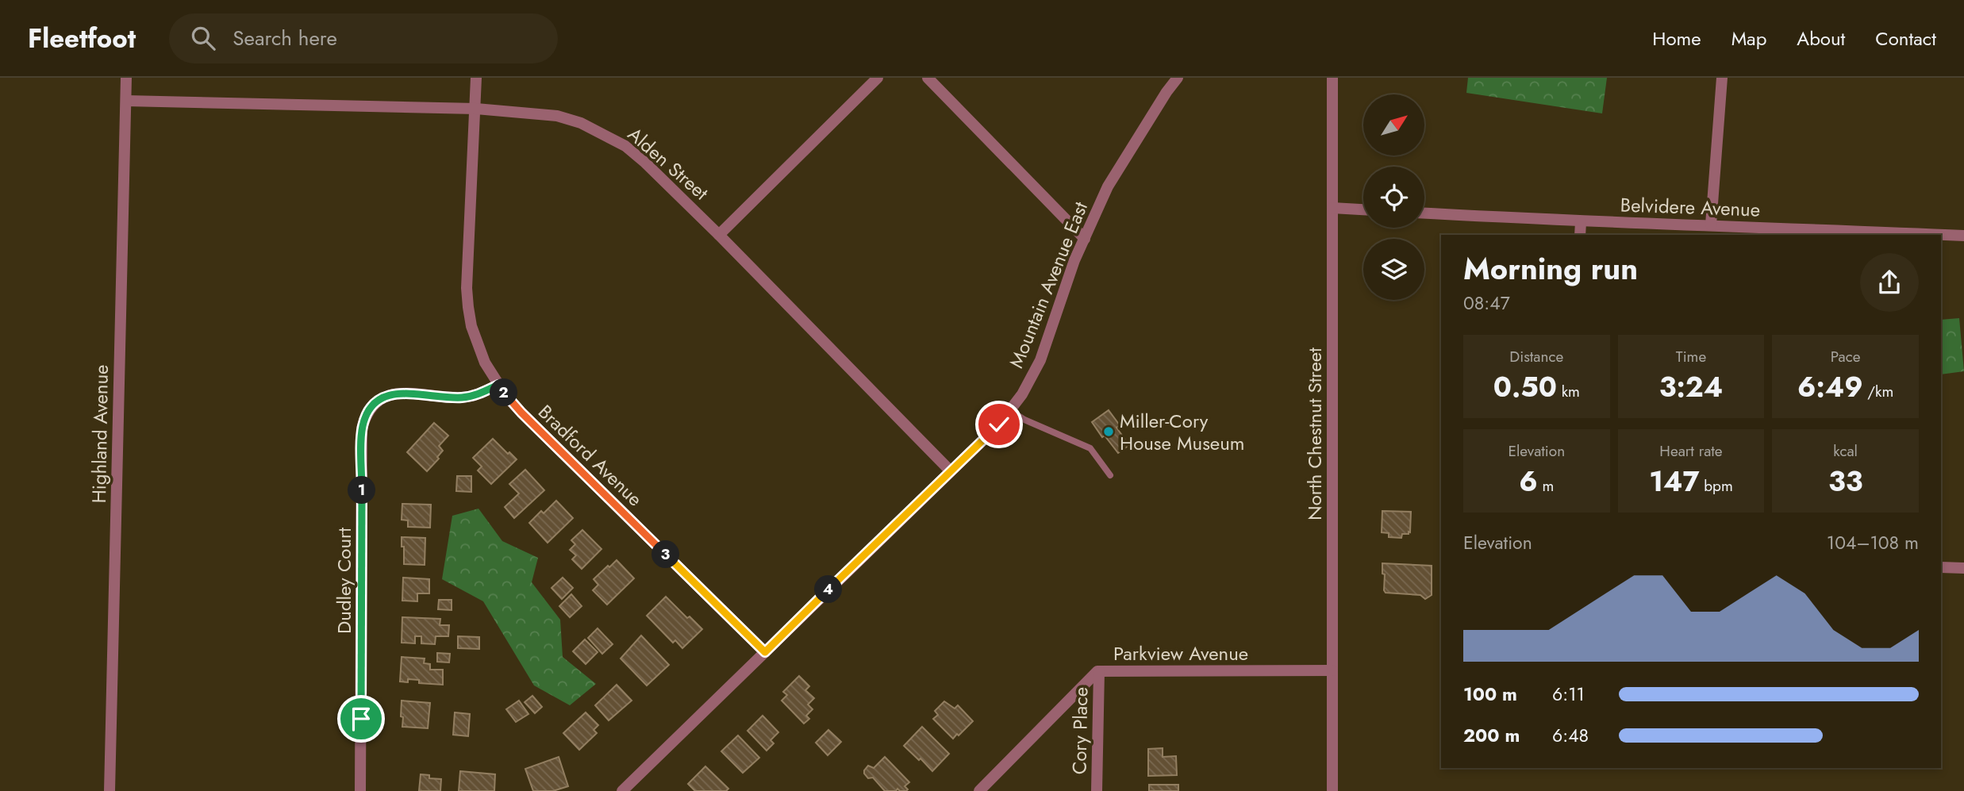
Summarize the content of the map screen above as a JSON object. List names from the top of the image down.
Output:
{
  "streets": {
    "street": [
      "Alden Street",
      "Belvidere Avenue",
      "Mountain Avenue East",
      "Highland Avenue",
      "North Chestnut Street",
      "Bradford Avenue",
      "Dudley Court",
      "Parkview Avenue",
      "Cory Place"
    ]
  },
  "crossings": [
    ["Alden Street", "Mountain Avenue East"],
    ["Alden Street", "Highland Avenue"],
    ["Alden Street", "Bradford Avenue"],
    ["Mountain Avenue East", "Bradford Avenue"],
    ["North Chestnut Street", "Parkview Avenue"],
    ["Bradford Avenue", "Dudley Court"],
    ["Parkview Avenue", "Cory Place"]
  ],
  "places": ["Miller-Cory House Museum"],
  "north": "top right",
  "page": {
    "header": "Fleetfoot",
    "search": "Search here",
    "nav": [
      "Home",
      "Map",
      "About",
      "Contact"
    ],
    "heading": ["Morning run", "08:47"],
    "stats": [
      ["Distance", "0.50 km"],
      ["Time", "3:24"],
      ["Pace", "6:49 /km"],
      ["Elevation", "6 m"],
      ["Heart rate", "147 bpm"],
      ["kcal", "33"]
    ],
    "pins": [
      "2",
      "1",
      "3",
      "4"
    ],
    "chart": ["Elevation", "104–108 m"],
    "list": [
      {
        "name": "100 m",
        "note": "6:11"
      },
      {
        "name": "200 m",
        "note": "6:48"
      }
    ]
  }
}
